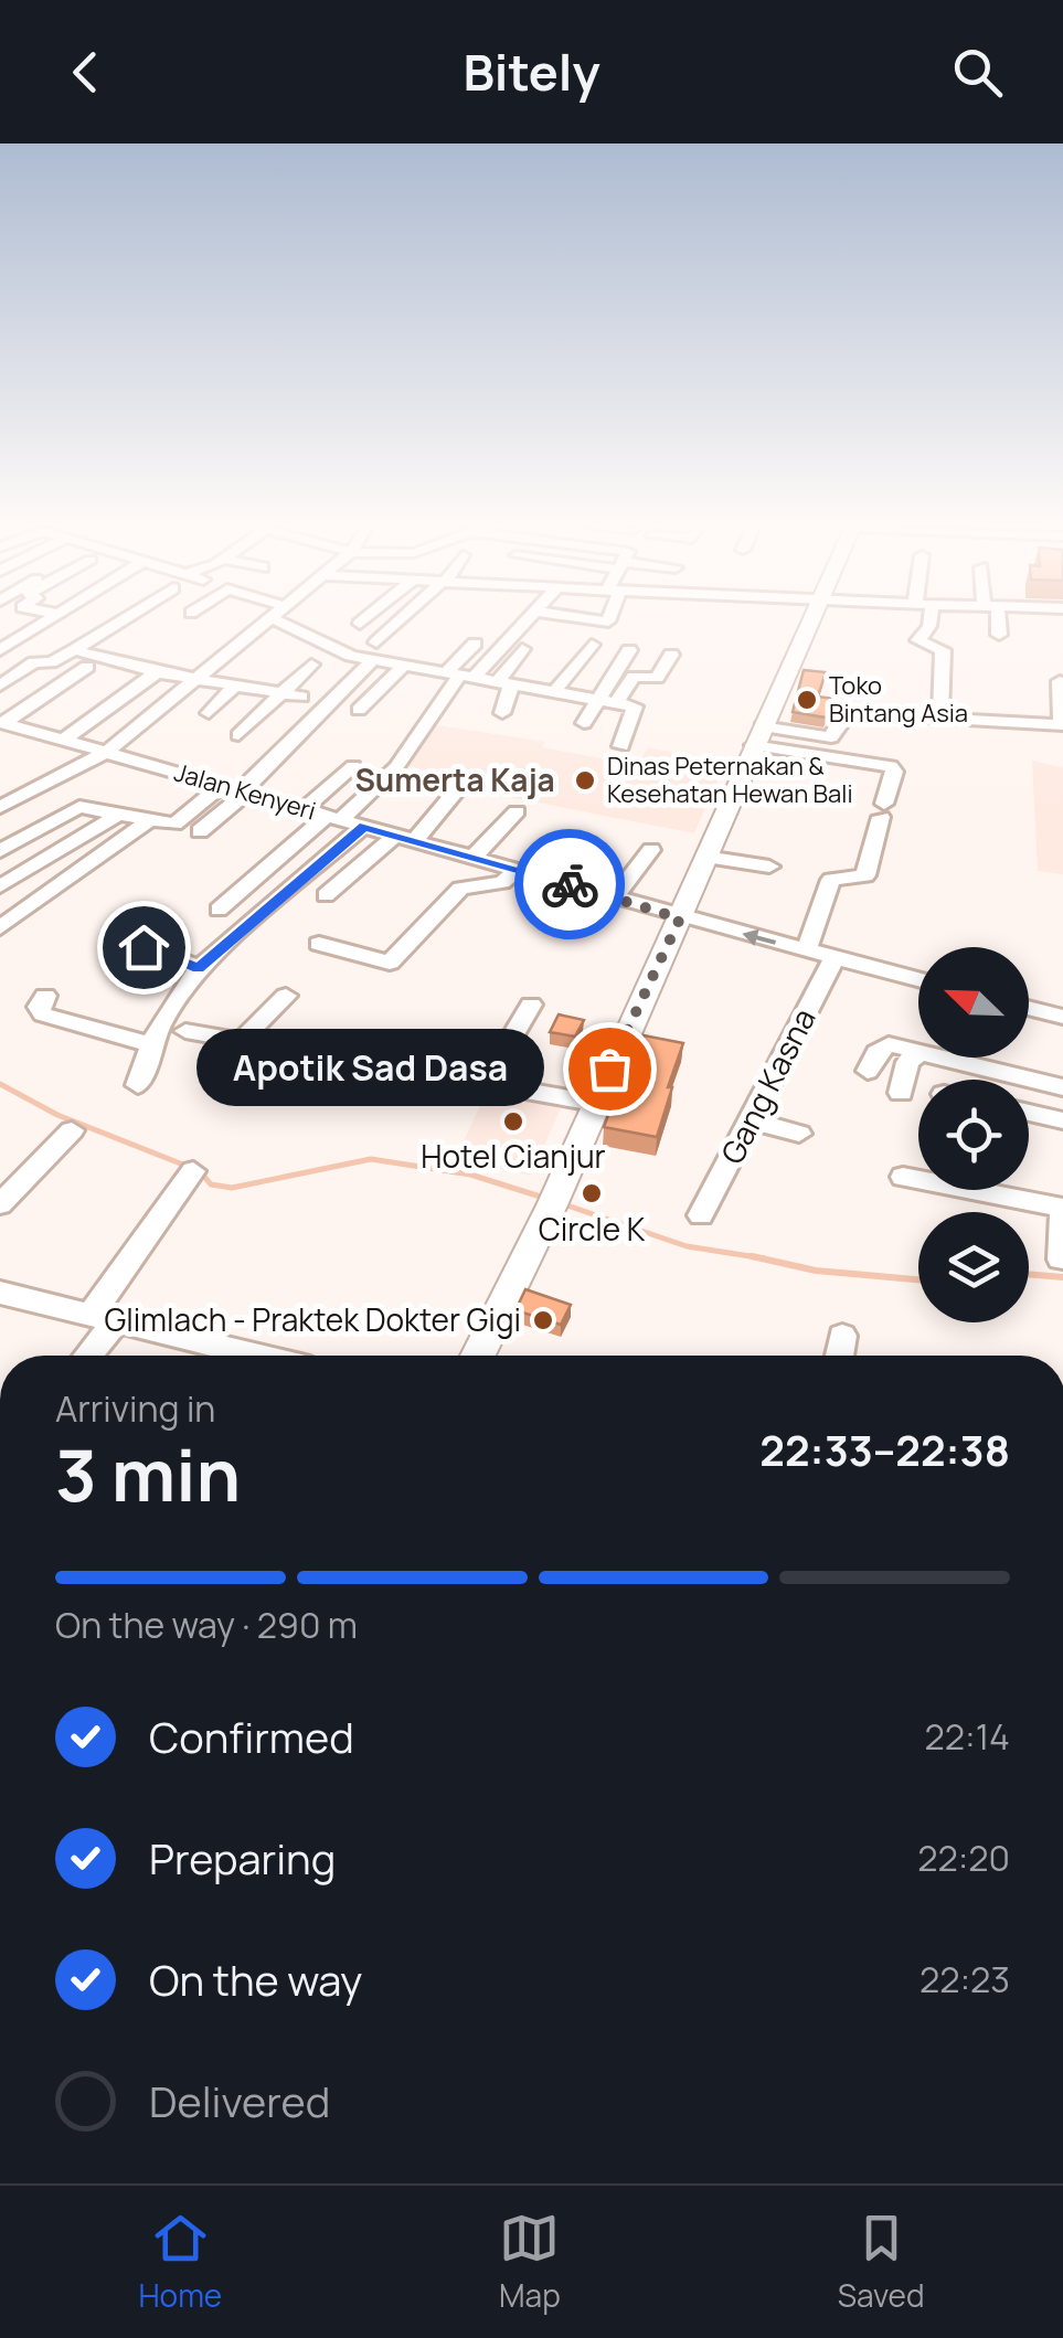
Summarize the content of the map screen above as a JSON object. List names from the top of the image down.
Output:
{
  "streets": {
    "street": ["Jalan Kenyeri", "Gang Kasna"]
  },
  "crossings": [
    ["Jalan Kenyeri", "Gang Kasna"]
  ],
  "districts": ["Sumerta Kaja"],
  "places": [
    "Toko Bintang Asia",
    "Dinas Peternakan & Kesehatan Hewan Bali",
    "Apotik Sad Dasa",
    "Hotel Cianjur",
    "Circle K",
    "Glimlach - Praktek Dokter Gigi"
  ],
  "north": "top left",
  "page": {
    "header": "Bitely",
    "bubble": "Apotik Sad Dasa",
    "heading": ["3 min", "Arriving in", "22:33–22:38"],
    "bar": "On the way · 290 m",
    "list": [
      ["Confirmed", "22:14"],
      ["Preparing", "22:20"],
      ["On the way", "22:23"],
      "Delivered"
    ],
    "tabs": ["Home", "Map", "Saved"]
  }
}
